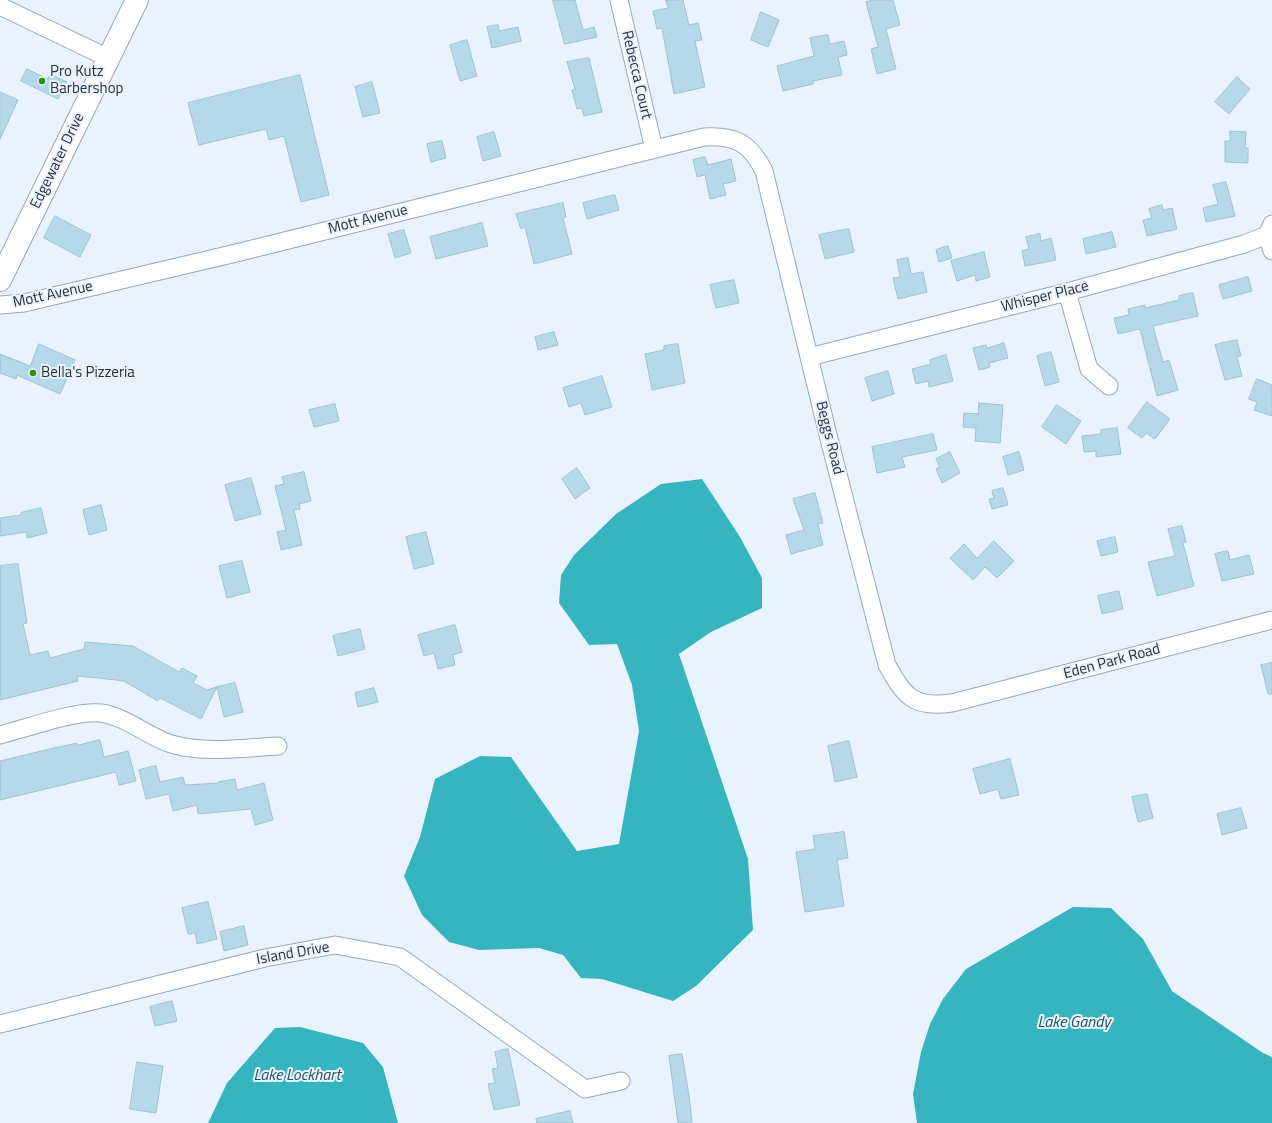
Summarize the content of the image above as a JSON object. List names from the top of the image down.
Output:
{
  "streets": {
    "main road": ["Edgewater Drive"],
    "street": [
      "Rebecca Court",
      "Mott Avenue",
      "Whisper Place",
      "Beggs Road",
      "Eden Park Road",
      "Island Drive"
    ]
  },
  "crossings": [
    ["Rebecca Court", "Mott Avenue"],
    ["Mott Avenue", "Beggs Road"],
    ["Whisper Place", "Beggs Road"],
    ["Beggs Road", "Eden Park Road"]
  ],
  "water": ["Lake Gandy", "Lake Lockhart"],
  "places": ["Pro Kutz Barbershop", "Bella's Pizzeria"]
}
